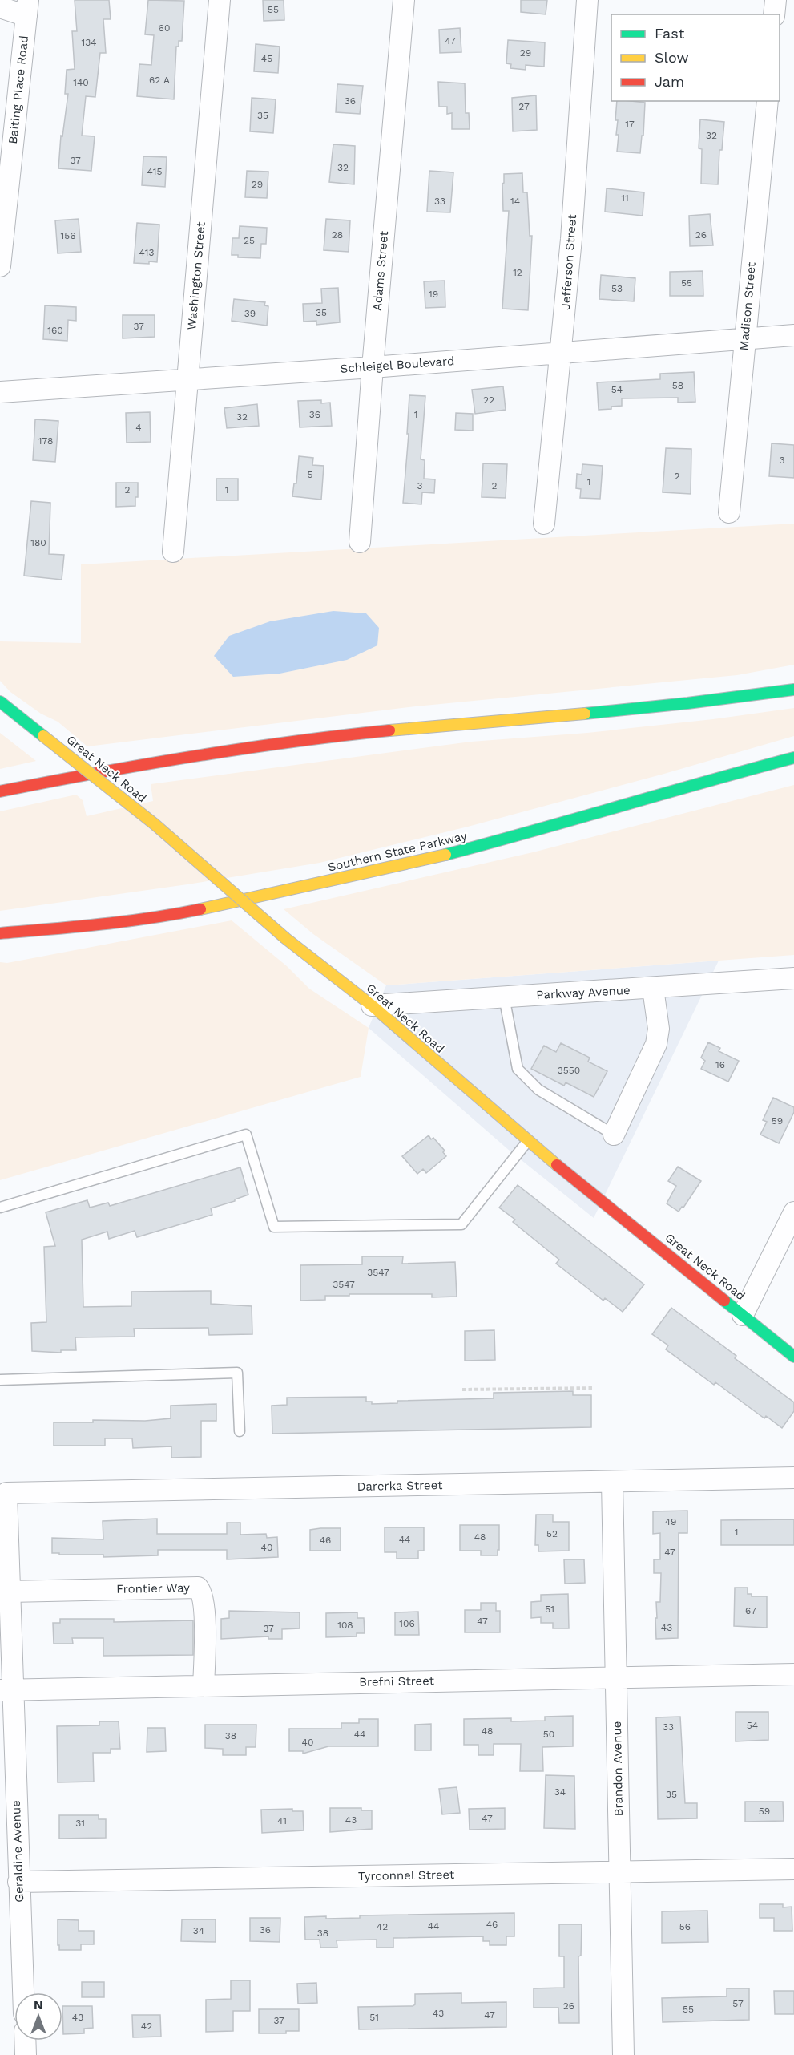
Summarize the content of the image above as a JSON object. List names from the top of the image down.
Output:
{
  "streets": {
    "main road": ["Great Neck Road", "Southern State Parkway"],
    "street": [
      "Baiting Place Road",
      "Jefferson Street",
      "Adams Street",
      "Washington Street",
      "Madison Street",
      "Schleigel Boulevard",
      "Parkway Avenue",
      "Darerka Street",
      "Frontier Way",
      "Brefni Street",
      "Brandon Avenue",
      "Geraldine Avenue",
      "Tyrconnel Street"
    ]
  },
  "crossings": [
    ["Jefferson Street", "Schleigel Boulevard"],
    ["Adams Street", "Schleigel Boulevard"],
    ["Washington Street", "Schleigel Boulevard"],
    ["Madison Street", "Schleigel Boulevard"],
    ["Great Neck Road", "Parkway Avenue"],
    ["Darerka Street", "Frontier Way"],
    ["Darerka Street", "Brandon Avenue"],
    ["Frontier Way", "Brefni Street"],
    ["Brefni Street", "Brandon Avenue"],
    ["Brefni Street", "Geraldine Avenue"],
    ["Brandon Avenue", "Tyrconnel Street"],
    ["Geraldine Avenue", "Tyrconnel Street"]
  ],
  "house_numbers": [
    "55",
    "60",
    "47",
    "134",
    "29",
    "45",
    "62 A",
    "140",
    "36",
    "27",
    "35",
    "17",
    "32",
    "37",
    "32",
    "415",
    "29",
    "11",
    "33",
    "14",
    "28",
    "26",
    "156",
    "25",
    "413",
    "12",
    "55",
    "53",
    "19",
    "35",
    "39",
    "37",
    "160",
    "58",
    "54",
    "22",
    "36",
    "1",
    "32",
    "4",
    "178",
    "3",
    "5",
    "2",
    "1",
    "3",
    "2",
    "2",
    "1",
    "180",
    "16",
    "3550",
    "59",
    "3547",
    "3547",
    "49",
    "1",
    "52",
    "48",
    "44",
    "46",
    "40",
    "47",
    "51",
    "67",
    "47",
    "106",
    "108",
    "43",
    "37",
    "54",
    "33",
    "48",
    "44",
    "50",
    "38",
    "40",
    "34",
    "35",
    "59",
    "47",
    "43",
    "41",
    "31",
    "46",
    "44",
    "42",
    "56",
    "36",
    "34",
    "38",
    "57",
    "26",
    "55",
    "43",
    "47",
    "43",
    "51",
    "37",
    "42"
  ],
  "legend": ["Fast", "Slow", "Jam"],
  "north": "top"
}
